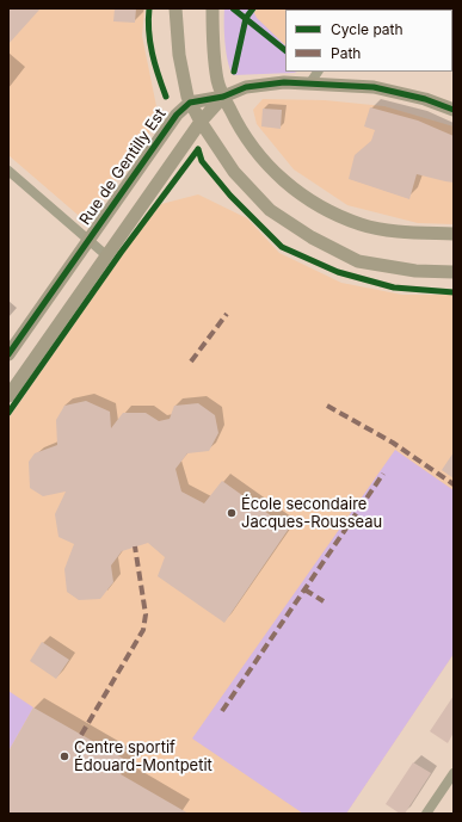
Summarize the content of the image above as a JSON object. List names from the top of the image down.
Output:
{
  "streets": {
    "street": ["Rue de Gentilly Est"]
  },
  "places": ["École secondaire Jacques-Rousseau", "Centre sportif Édouard-Montpetit"],
  "legend": ["Cycle path", "Path"]
}
